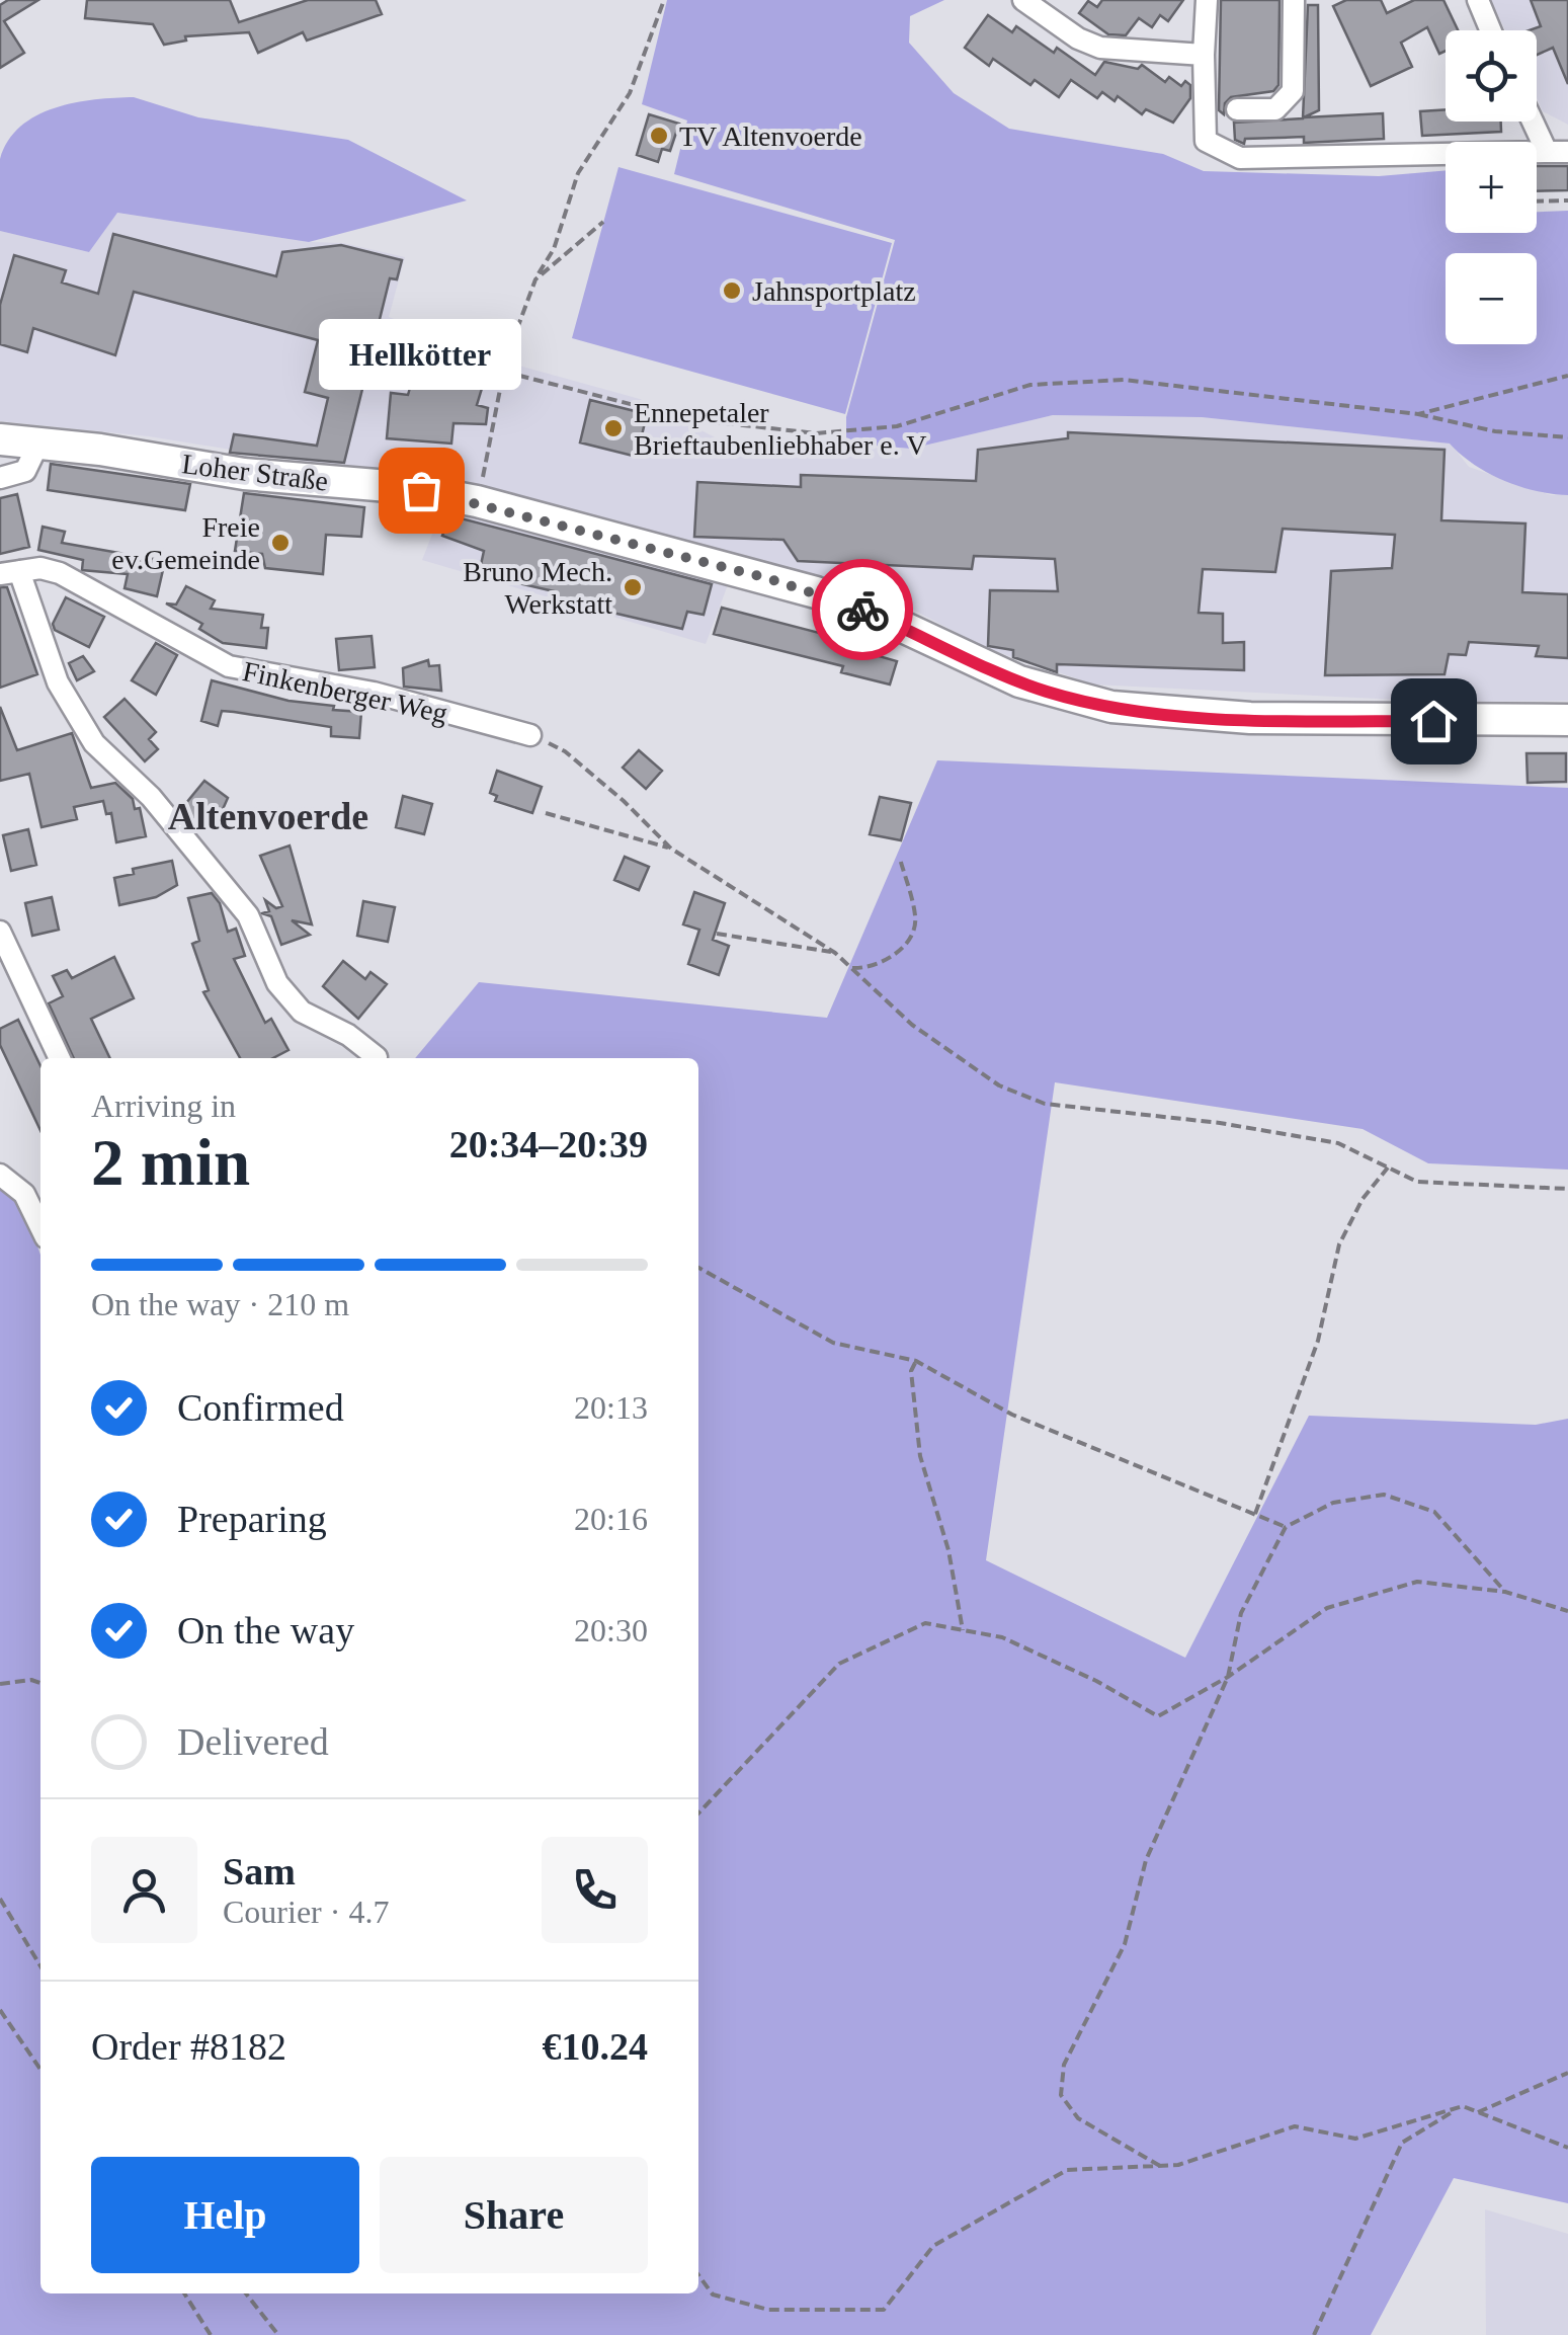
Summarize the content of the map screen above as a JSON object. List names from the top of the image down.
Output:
{
  "streets": {
    "main road": ["Loher Straße"],
    "street": ["Finkenberger Weg"]
  },
  "districts": ["Altenvoerde"],
  "places": [
    "TV Altenvoerde",
    "Jahnsportplatz",
    "Ennepetaler Brieftaubenliebhaber e. V",
    "Hellkötter",
    "Freie ev.Gemeinde",
    "Bruno Mech. Werkstatt"
  ],
  "page": {
    "map_buttons": ["+", "−"],
    "bubble": "Hellkötter",
    "heading": ["2 min", "Arriving in", "20:34–20:39"],
    "panel": [
      "Sam",
      "Courier · 4.7",
      "Order #8182",
      "€10.24"
    ],
    "bar": "On the way · 210 m",
    "list": [
      ["Confirmed", "20:13"],
      ["Preparing", "20:16"],
      ["On the way", "20:30"],
      "Delivered"
    ],
    "buttons": ["Help", "Share"]
  }
}
